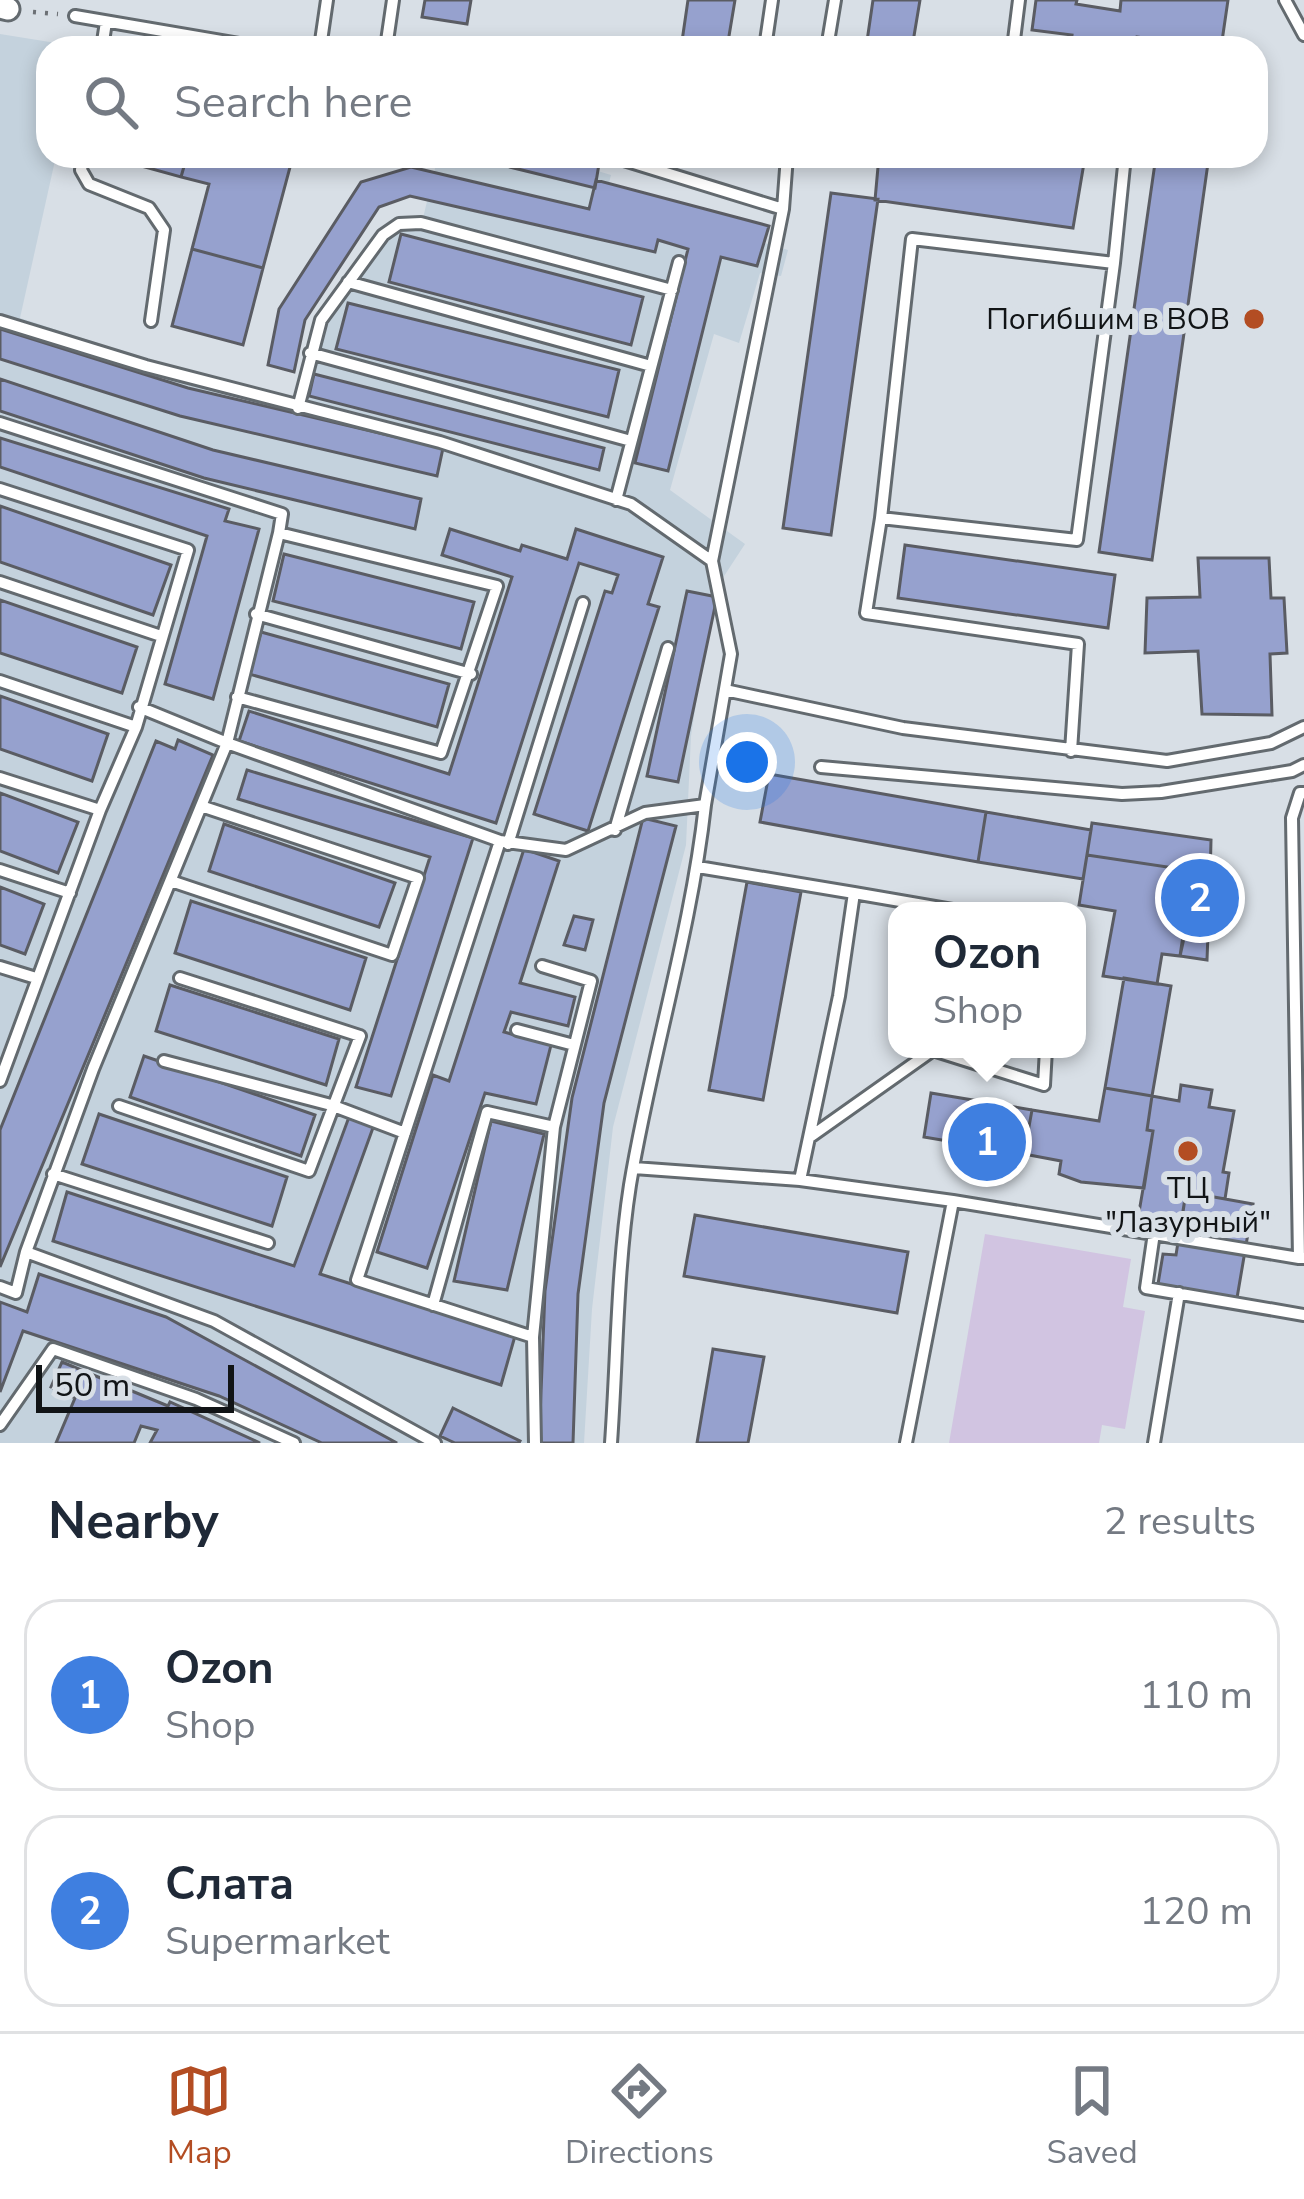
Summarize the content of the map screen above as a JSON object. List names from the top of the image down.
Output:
{
  "places": ["Погибшим в ВОВ", "ТЦ \"Лазурный\""],
  "scale_bar": "50 m",
  "page": {
    "search": "Search here",
    "pins": ["2", "1"],
    "popup": ["Ozon", "Shop"],
    "scale": "50 m",
    "heading": ["Nearby", "2 results"],
    "list": [
      {
        "mark": "1",
        "name": "Ozon",
        "note": "Shop",
        "value": "110 m"
      },
      {
        "mark": "2",
        "name": "Слата",
        "note": "Supermarket",
        "value": "120 m"
      }
    ],
    "nav": ["Map", "Directions", "Saved"]
  }
}
